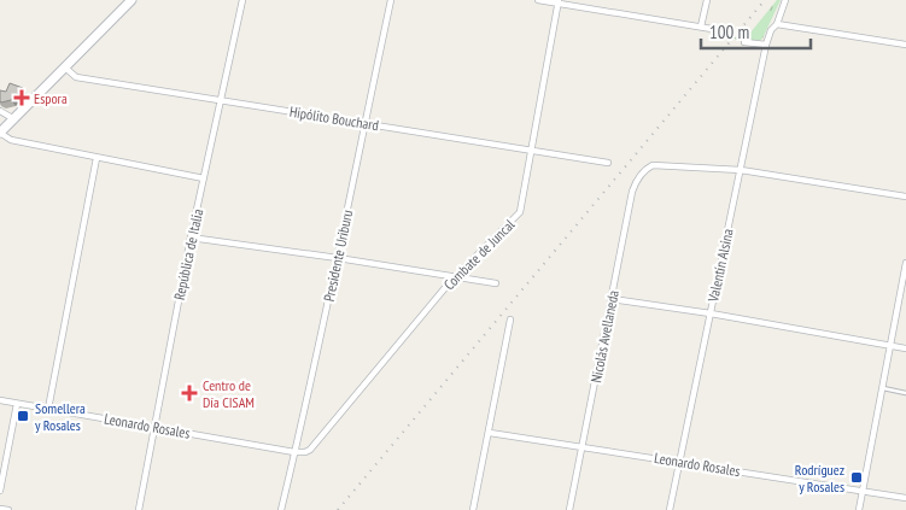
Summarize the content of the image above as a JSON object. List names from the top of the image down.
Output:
{
  "streets": {
    "street": [
      "Hipólito Bouchard",
      "República de Italia",
      "Combate de Juncal",
      "Presidente Uriburu",
      "Valentín Alsina",
      "Nicolás Avellaneda",
      "Leonardo Rosales"
    ]
  },
  "crossings": [
    ["Hipólito Bouchard", "República de Italia"],
    ["Hipólito Bouchard", "Combate de Juncal"],
    ["Hipólito Bouchard", "Presidente Uriburu"],
    ["República de Italia", "Leonardo Rosales"],
    ["Combate de Juncal", "Presidente Uriburu"],
    ["Combate de Juncal", "Leonardo Rosales"],
    ["Presidente Uriburu", "Leonardo Rosales"],
    ["Valentín Alsina", "Nicolás Avellaneda"],
    ["Valentín Alsina", "Leonardo Rosales"],
    ["Nicolás Avellaneda", "Leonardo Rosales"]
  ],
  "places": {
    "health": ["Espora", "Centro de Día CISAM"],
    "transit": ["Somellera y Rosales", "Rodríguez y Rosales"]
  },
  "scale_bar": "100 m"
}
